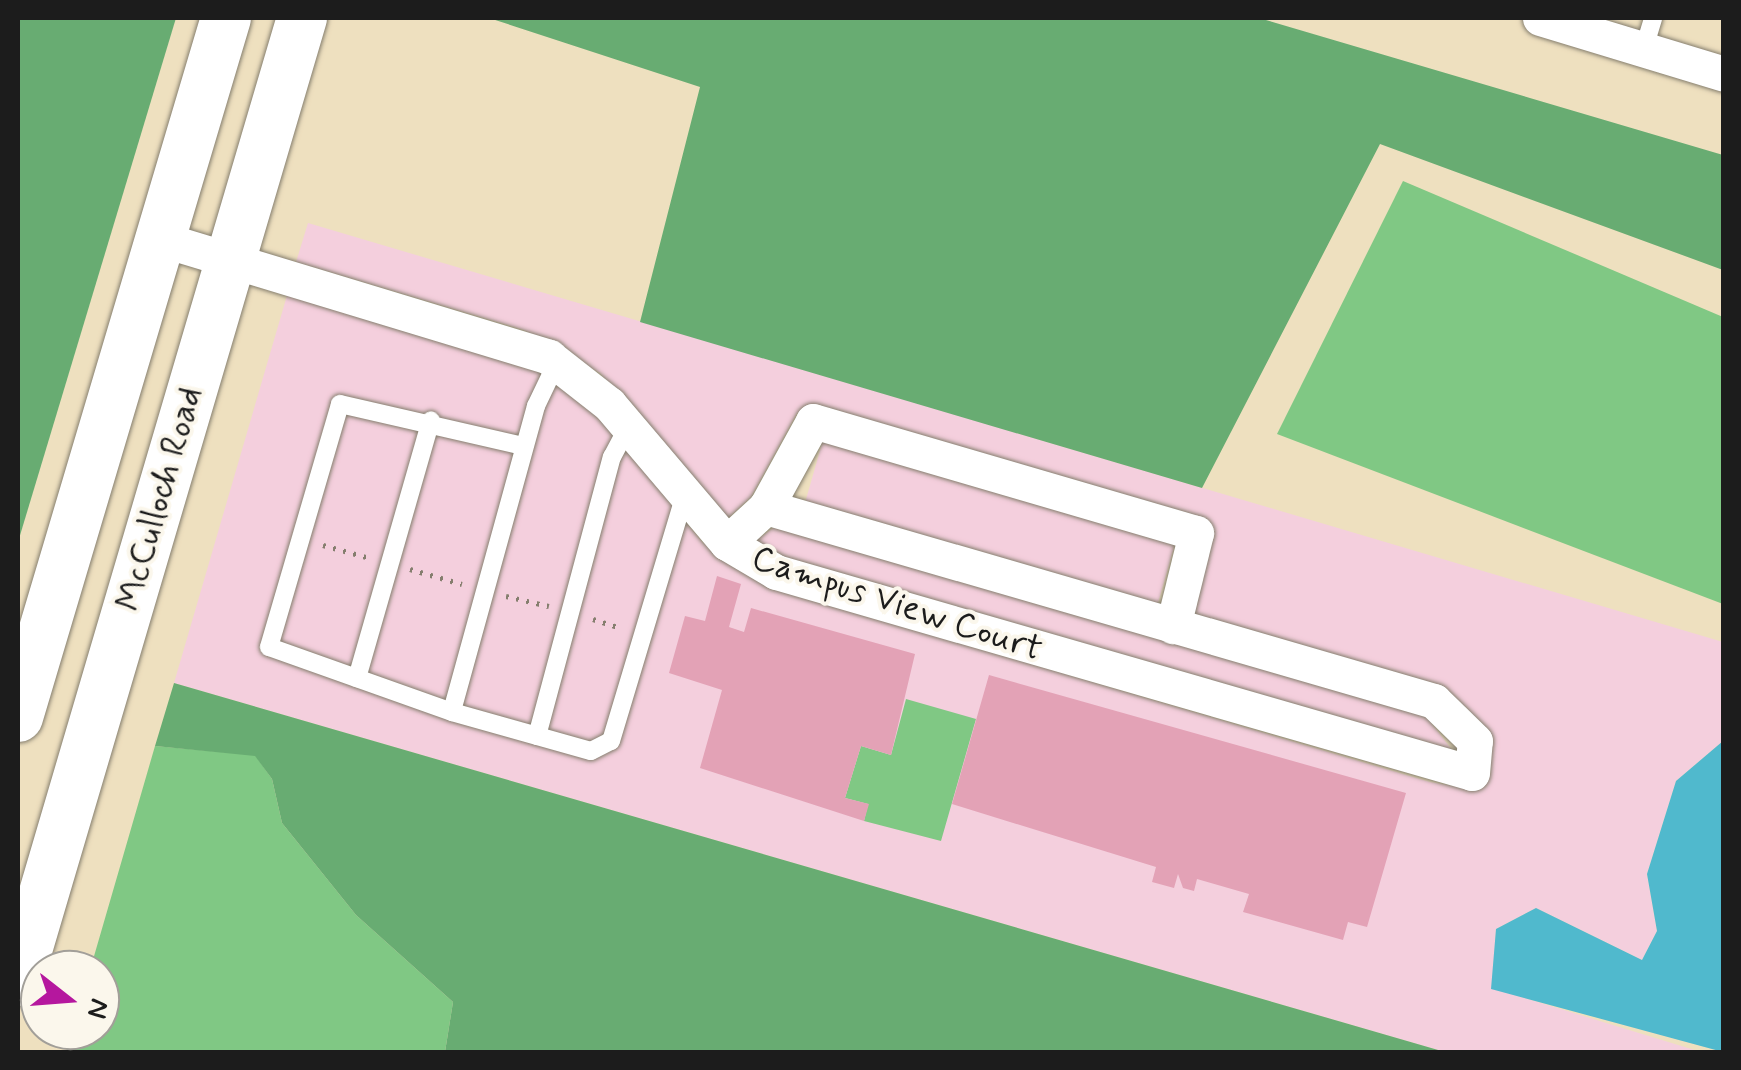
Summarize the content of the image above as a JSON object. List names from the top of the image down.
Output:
{
  "streets": {
    "main road": ["McCulloch Road"],
    "street": ["Campus View Court"]
  },
  "crossings": [
    ["McCulloch Road", "Campus View Court"]
  ],
  "north": "right"
}
